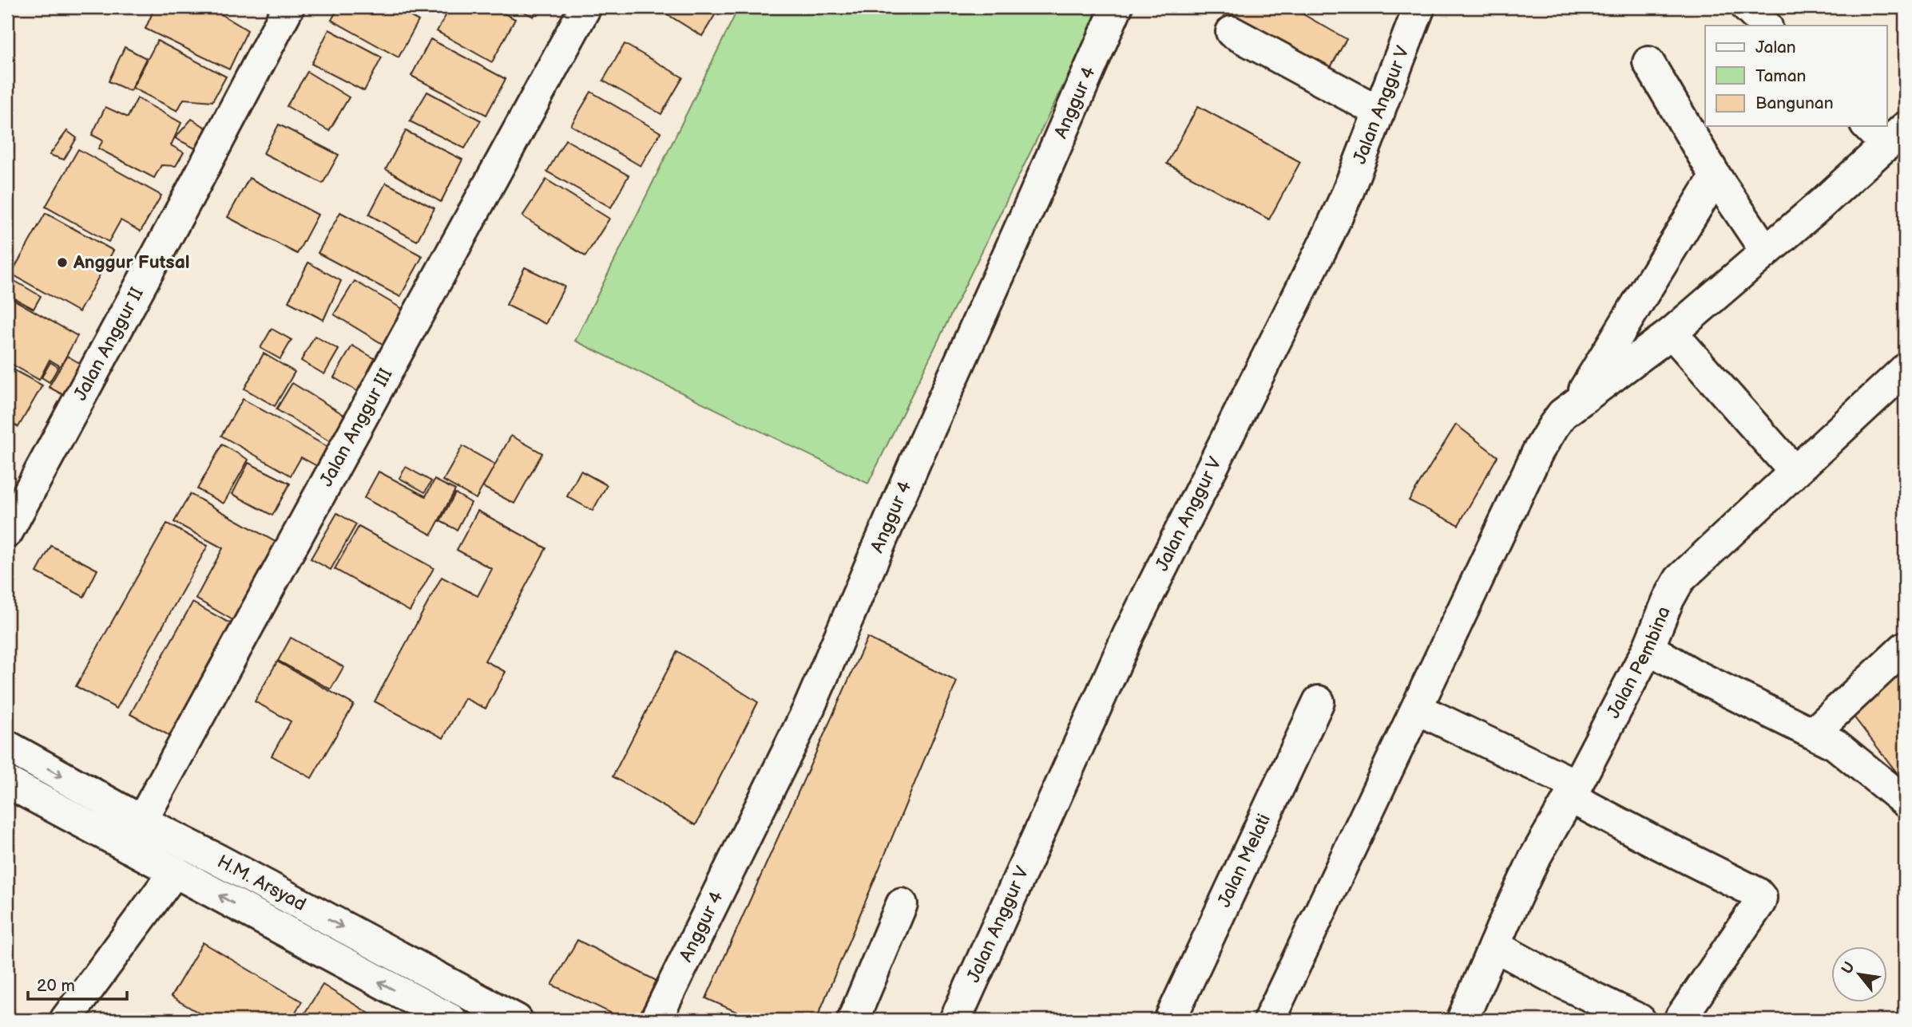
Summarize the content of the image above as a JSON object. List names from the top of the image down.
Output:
{
  "streets": {
    "street": [
      "Anggur 4",
      "Jalan Anggur V",
      "Jalan Anggur II",
      "Jalan Anggur III",
      "Jalan Pembina",
      "Jalan Melati",
      "H.M. Arsyad"
    ]
  },
  "crossings": [
    ["Jalan Anggur III", "H.M. Arsyad"]
  ],
  "places": ["Anggur Futsal"],
  "legend": ["Jalan", "Taman", "Bangunan"],
  "scale_bar": "20 m",
  "north": "top left"
}
